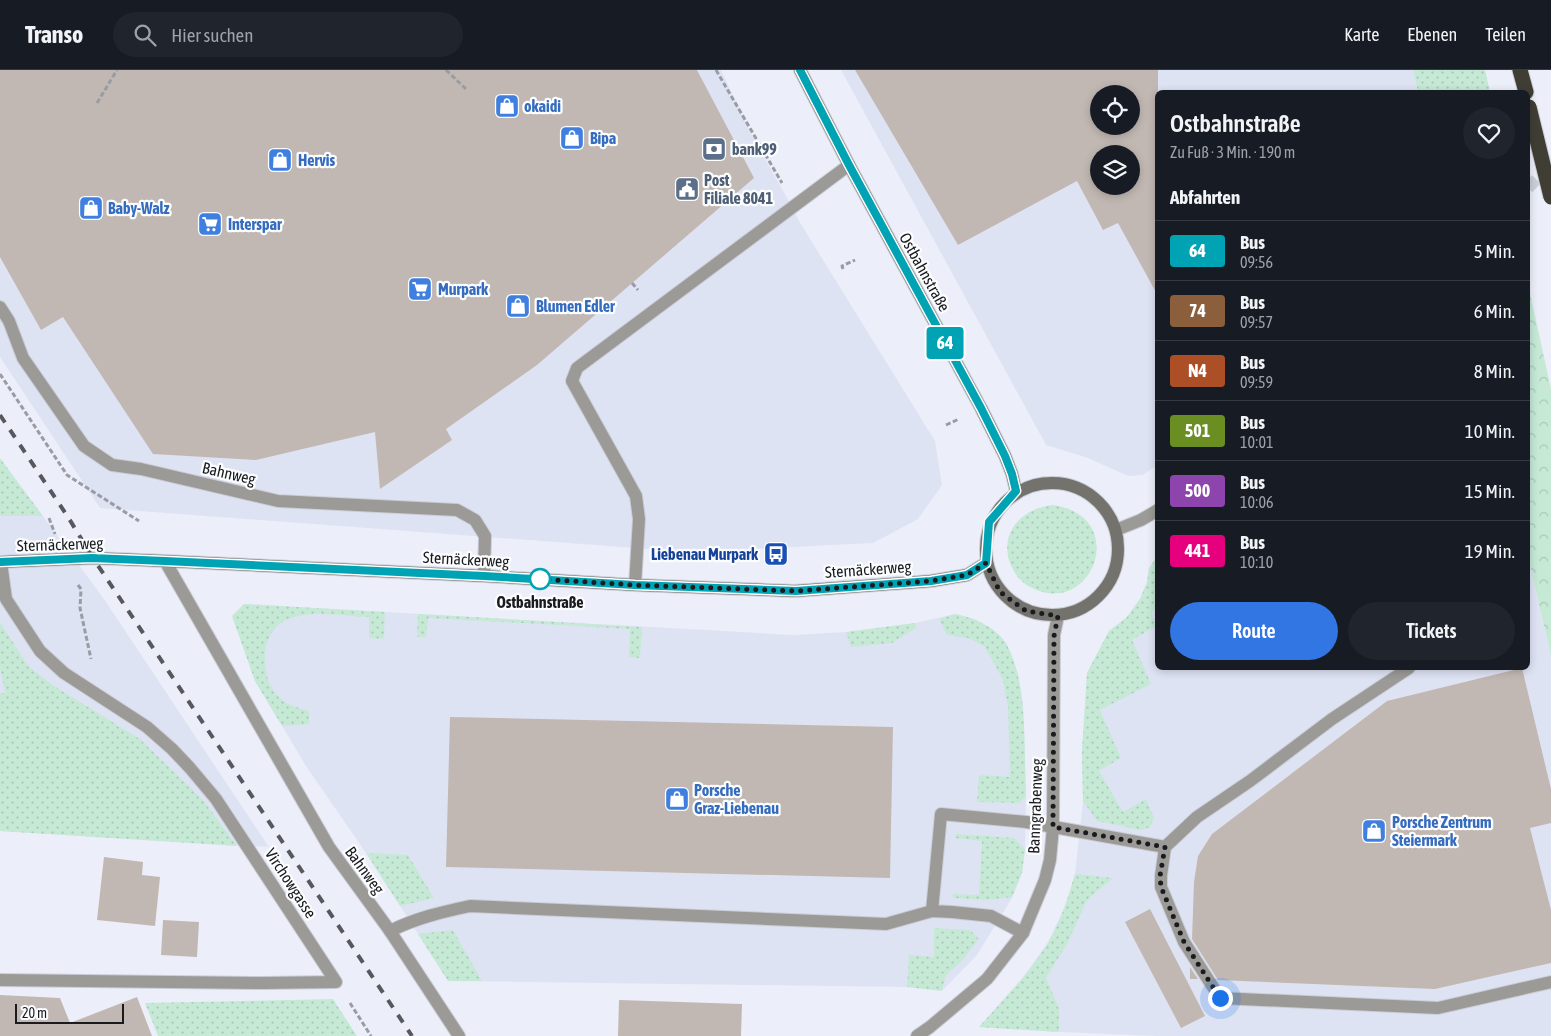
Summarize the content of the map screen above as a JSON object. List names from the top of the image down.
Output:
{
  "streets": {
    "main road": ["Ostbahnstraße", "Sternäckerweg"],
    "street": ["Bahnweg", "Banngrabenweg", "Virchowgasse"]
  },
  "crossings": [
    ["Ostbahnstraße", "Sternäckerweg"],
    ["Ostbahnstraße", "Banngrabenweg"],
    ["Bahnweg", "Sternäckerweg"],
    ["Sternäckerweg", "Banngrabenweg"],
    ["Sternäckerweg", "Virchowgasse"]
  ],
  "places": {
    "shop": [
      "okaidi",
      "Bipa",
      "Hervis",
      "Baby-Walz",
      "Blumen Edler",
      "Porsche Graz-Liebenau",
      "Porsche Zentrum Steiermark"
    ],
    "bank": ["bank99"],
    "public building": ["Post Filiale 8041"],
    "supermarket": ["Interspar", "Murpark"],
    "bus stop": ["Liebenau Murpark"],
    "other": ["Ostbahnstraße"]
  },
  "lines": ["bus line 64"],
  "scale_bar": "20 m",
  "page": {
    "header": "Transo",
    "search": "Hier suchen",
    "nav": ["Karte", "Ebenen", "Teilen"],
    "on_map": "64",
    "heading": [
      ["Ostbahnstraße", "Zu Fuß · 3 Min. · 190 m"],
      "Abfahrten"
    ],
    "list": [
      {
        "mark": "64",
        "name": "Bus",
        "note": "09:56",
        "value": "5 Min."
      },
      {
        "mark": "74",
        "name": "Bus",
        "note": "09:57",
        "value": "6 Min."
      },
      {
        "mark": "N4",
        "name": "Bus",
        "note": "09:59",
        "value": "8 Min."
      },
      {
        "mark": "501",
        "name": "Bus",
        "note": "10:01",
        "value": "10 Min."
      },
      {
        "mark": "500",
        "name": "Bus",
        "note": "10:06",
        "value": "15 Min."
      },
      {
        "mark": "441",
        "name": "Bus",
        "note": "10:10",
        "value": "19 Min."
      }
    ],
    "buttons": ["Route", "Tickets"],
    "scale": "20 m"
  }
}
